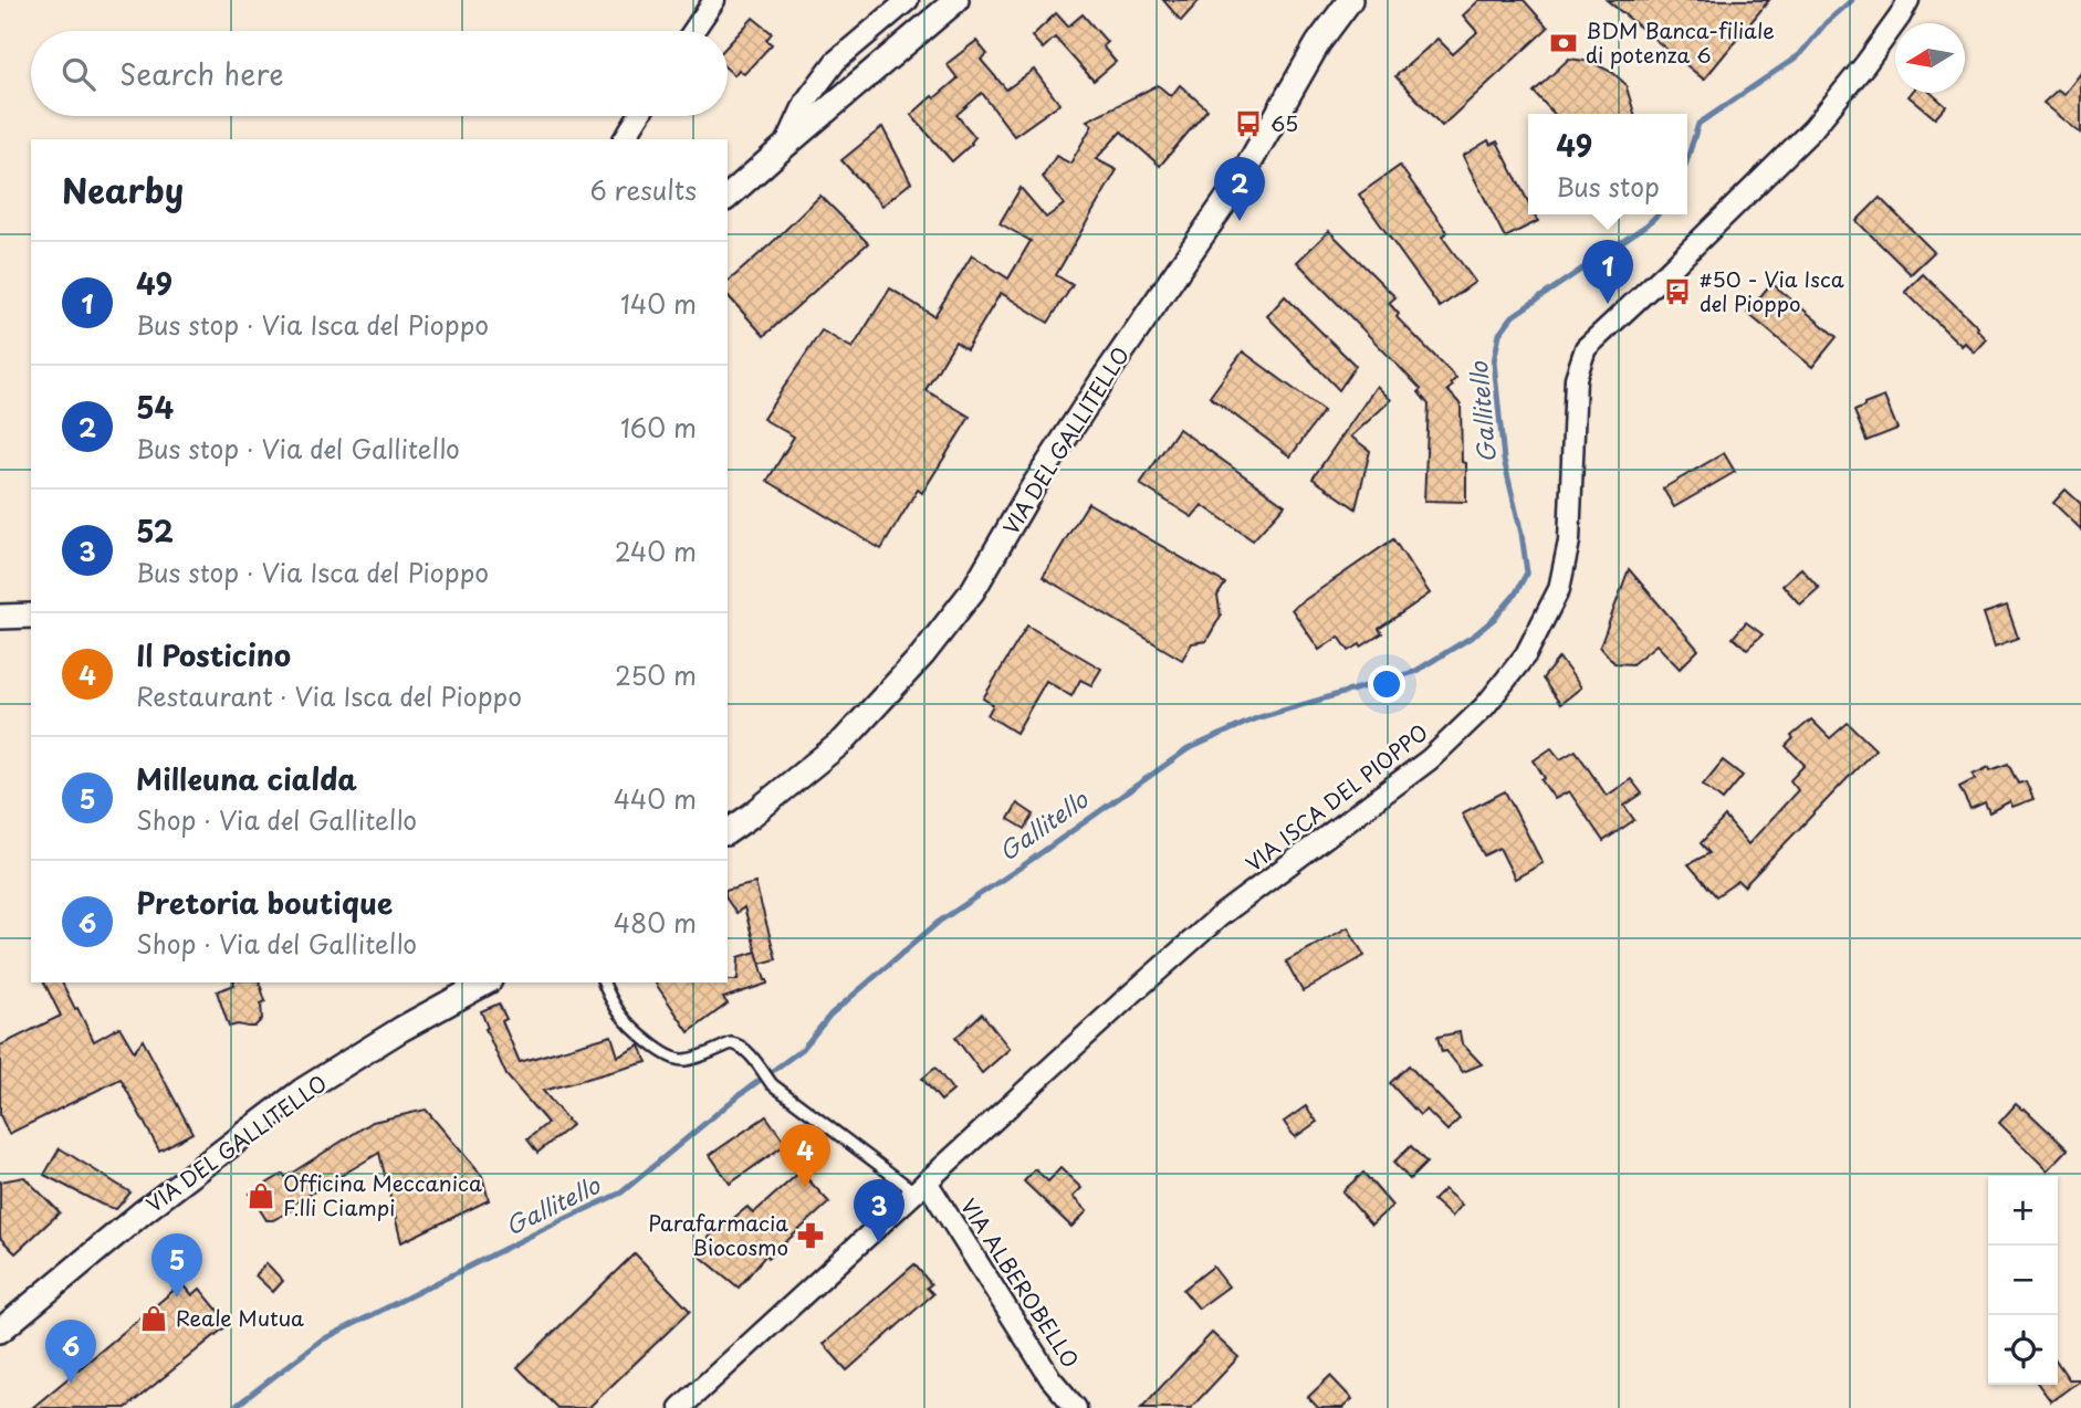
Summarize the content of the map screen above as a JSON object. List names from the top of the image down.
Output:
{
  "streets": {
    "street": ["VIA DEL GALLITELLO", "VIA ISCA DEL PIOPPO", "VIA ALBEROBELLO"]
  },
  "crossings": [
    ["VIA ISCA DEL PIOPPO", "VIA ALBEROBELLO"]
  ],
  "water": ["Gallitello"],
  "places": {
    "bank": ["BDM Banca-filiale di potenza 6"],
    "bus stop": ["65", "#50 - Via Isca del Pioppo"],
    "shop": ["Officina Meccanica F.lli Ciampi", "Reale Mutua"],
    "pharmacy": ["Parafarmacia Biocosmo"]
  },
  "north": "left",
  "page": {
    "search": "Search here",
    "popup": ["49", "Bus stop"],
    "heading": ["Nearby", "6 results"],
    "pins": [
      "2",
      "1",
      "4",
      "3",
      "5",
      "6"
    ],
    "list": [
      {
        "mark": "1",
        "name": "49",
        "note": "Bus stop · Via Isca del Pioppo",
        "value": "140 m"
      },
      {
        "mark": "2",
        "name": "54",
        "note": "Bus stop · Via del Gallitello",
        "value": "160 m"
      },
      {
        "mark": "3",
        "name": "52",
        "note": "Bus stop · Via Isca del Pioppo",
        "value": "240 m"
      },
      {
        "mark": "4",
        "name": "Il Posticino",
        "note": "Restaurant · Via Isca del Pioppo",
        "value": "250 m"
      },
      {
        "mark": "5",
        "name": "Milleuna cialda",
        "note": "Shop · Via del Gallitello",
        "value": "440 m"
      },
      {
        "mark": "6",
        "name": "Pretoria boutique",
        "note": "Shop · Via del Gallitello",
        "value": "480 m"
      }
    ],
    "map_buttons": ["+", "−"]
  }
}
